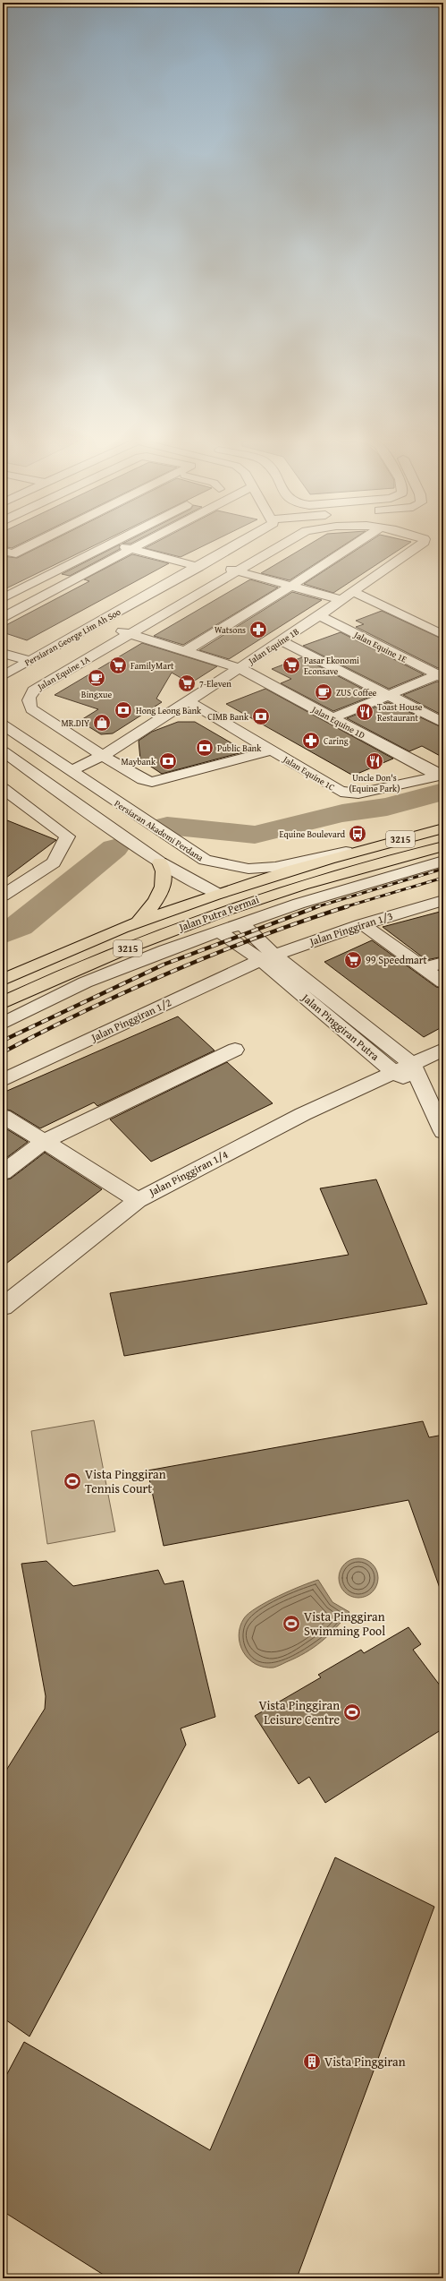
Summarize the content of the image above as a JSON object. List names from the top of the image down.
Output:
{
  "streets": {
    "main road": ["3215", "Jalan Putra Permai"],
    "street": [
      "Persiaran George Lim Ah Soo",
      "Jalan Equine 1B",
      "Jalan Equine 1E",
      "Jalan Equine 1A",
      "Jalan Equine 1D",
      "Jalan Equine 1C",
      "Persiaran Akademi Perdana",
      "Jalan Pinggiran 1/3",
      "Jalan Pinggiran 1/2",
      "Jalan Pinggiran Putra",
      "Jalan Pinggiran 1/4"
    ]
  },
  "crossings": [
    ["Persiaran George Lim Ah Soo", "Jalan Equine 1D"],
    ["Jalan Equine 1B", "Jalan Equine 1E"],
    ["Jalan Equine 1B", "Jalan Equine 1A"],
    ["Jalan Equine 1B", "Jalan Equine 1D"],
    ["Jalan Equine 1B", "Jalan Equine 1C"],
    ["Jalan Equine 1B", "Persiaran Akademi Perdana"],
    ["Jalan Equine 1A", "Jalan Equine 1D"],
    ["Jalan Equine 1D", "Jalan Equine 1C"],
    ["Persiaran Akademi Perdana", "Jalan Putra Permai"],
    ["Jalan Pinggiran 1/3", "Jalan Pinggiran 1/2"],
    ["Jalan Pinggiran 1/3", "Jalan Pinggiran Putra"],
    ["Jalan Pinggiran 1/2", "Jalan Pinggiran Putra"],
    ["Jalan Pinggiran Putra", "Jalan Pinggiran 1/4"]
  ],
  "places": {
    "pharmacy": ["Watsons", "Caring"],
    "supermarket": [
      "FamilyMart",
      "Pasar Ekonomi Econsave",
      "7-Eleven",
      "99 Speedmart"
    ],
    "cafe": ["Bingxue", "ZUS Coffee"],
    "bank": [
      "Hong Leong Bank",
      "CIMB Bank",
      "Public Bank",
      "Maybank"
    ],
    "restaurant": ["Toast House Restaurant", "Uncle Don's (Equine Park)"],
    "shop": ["MR.DIY"],
    "bus stop": ["Equine Boulevard"],
    "sports": ["Vista Pinggiran Tennis Court", "Vista Pinggiran Swimming Pool", "Vista Pinggiran Leisure Centre"],
    "building": ["Vista Pinggiran"]
  }
}
